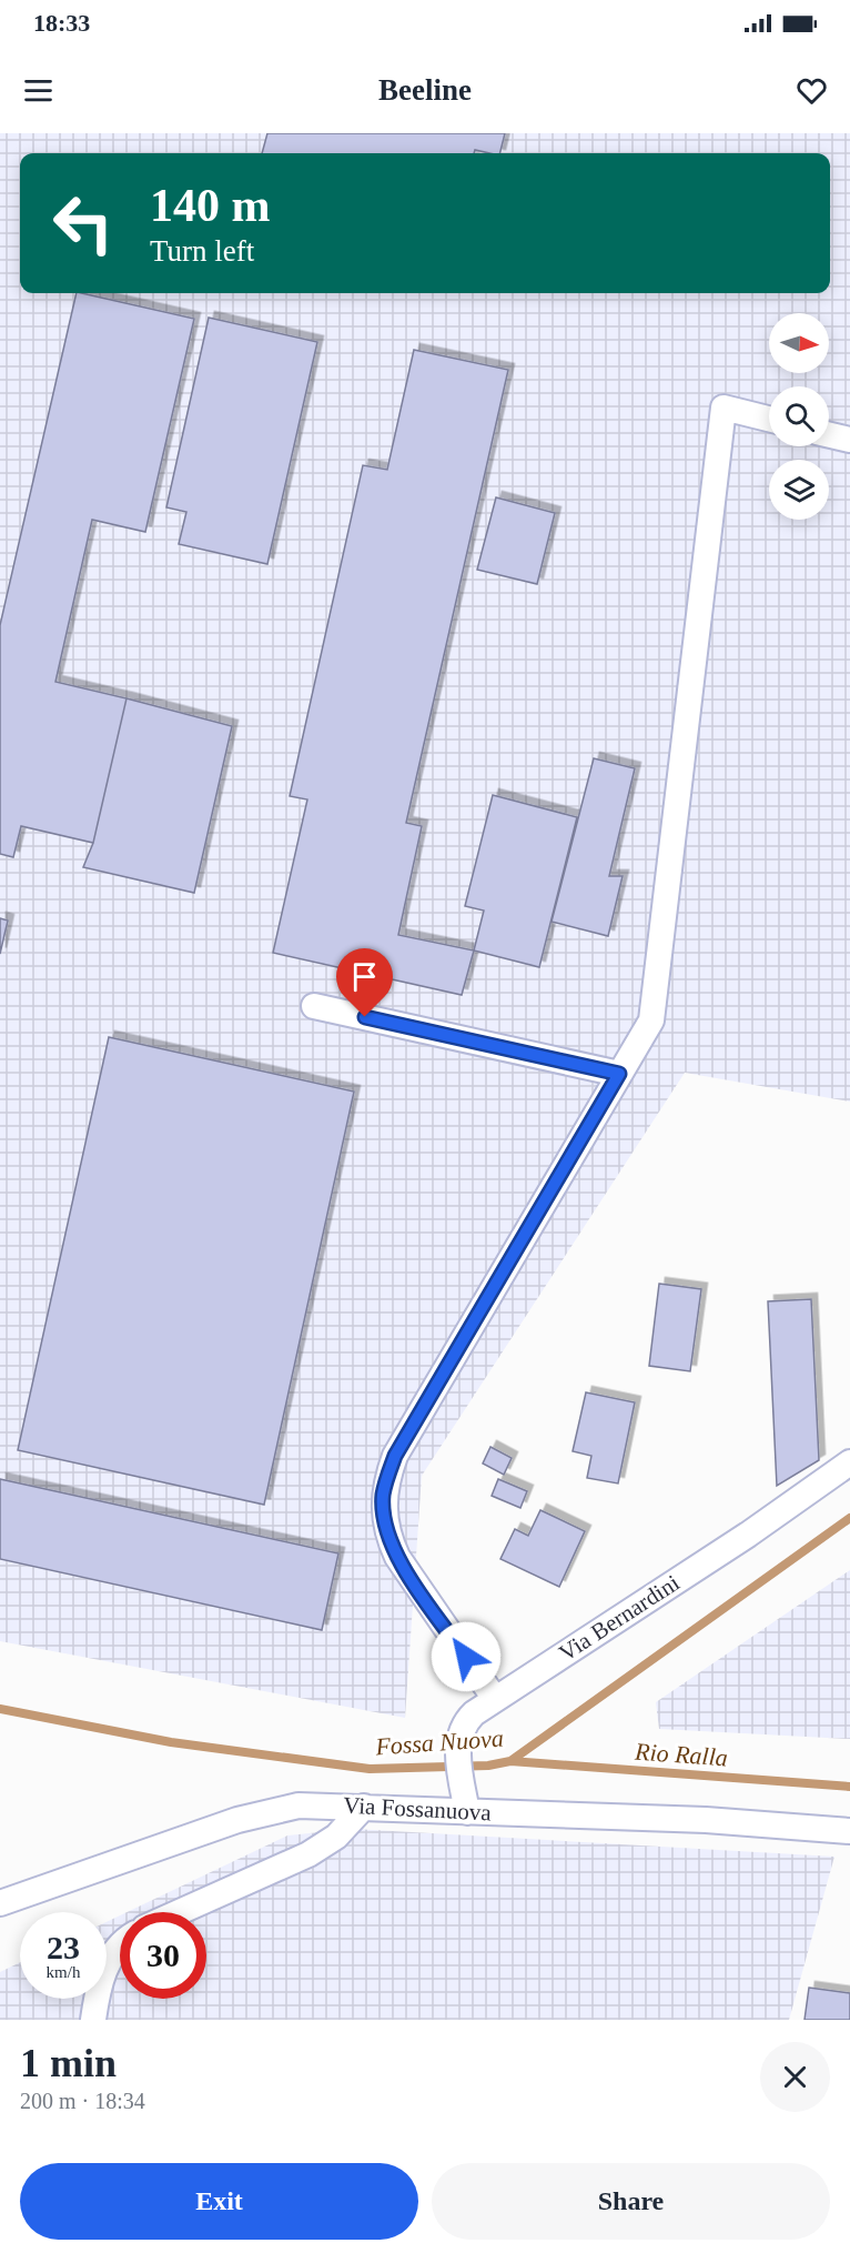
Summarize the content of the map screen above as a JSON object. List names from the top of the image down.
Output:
{
  "streets": {
    "street": ["Via Bernardini", "Via Fossanuova"]
  },
  "crossings": [
    ["Via Bernardini", "Via Fossanuova"]
  ],
  "water": ["Fossa Nuova", "Rio Ralla"],
  "north": "right",
  "page": {
    "status": "18:33",
    "header": "Beeline",
    "turn": ["140 m", "Turn left"],
    "speed": "23 km/h",
    "limit": "30",
    "heading": ["1 min", "200 m · 18:34"],
    "buttons": ["Exit", "Share"]
  }
}
